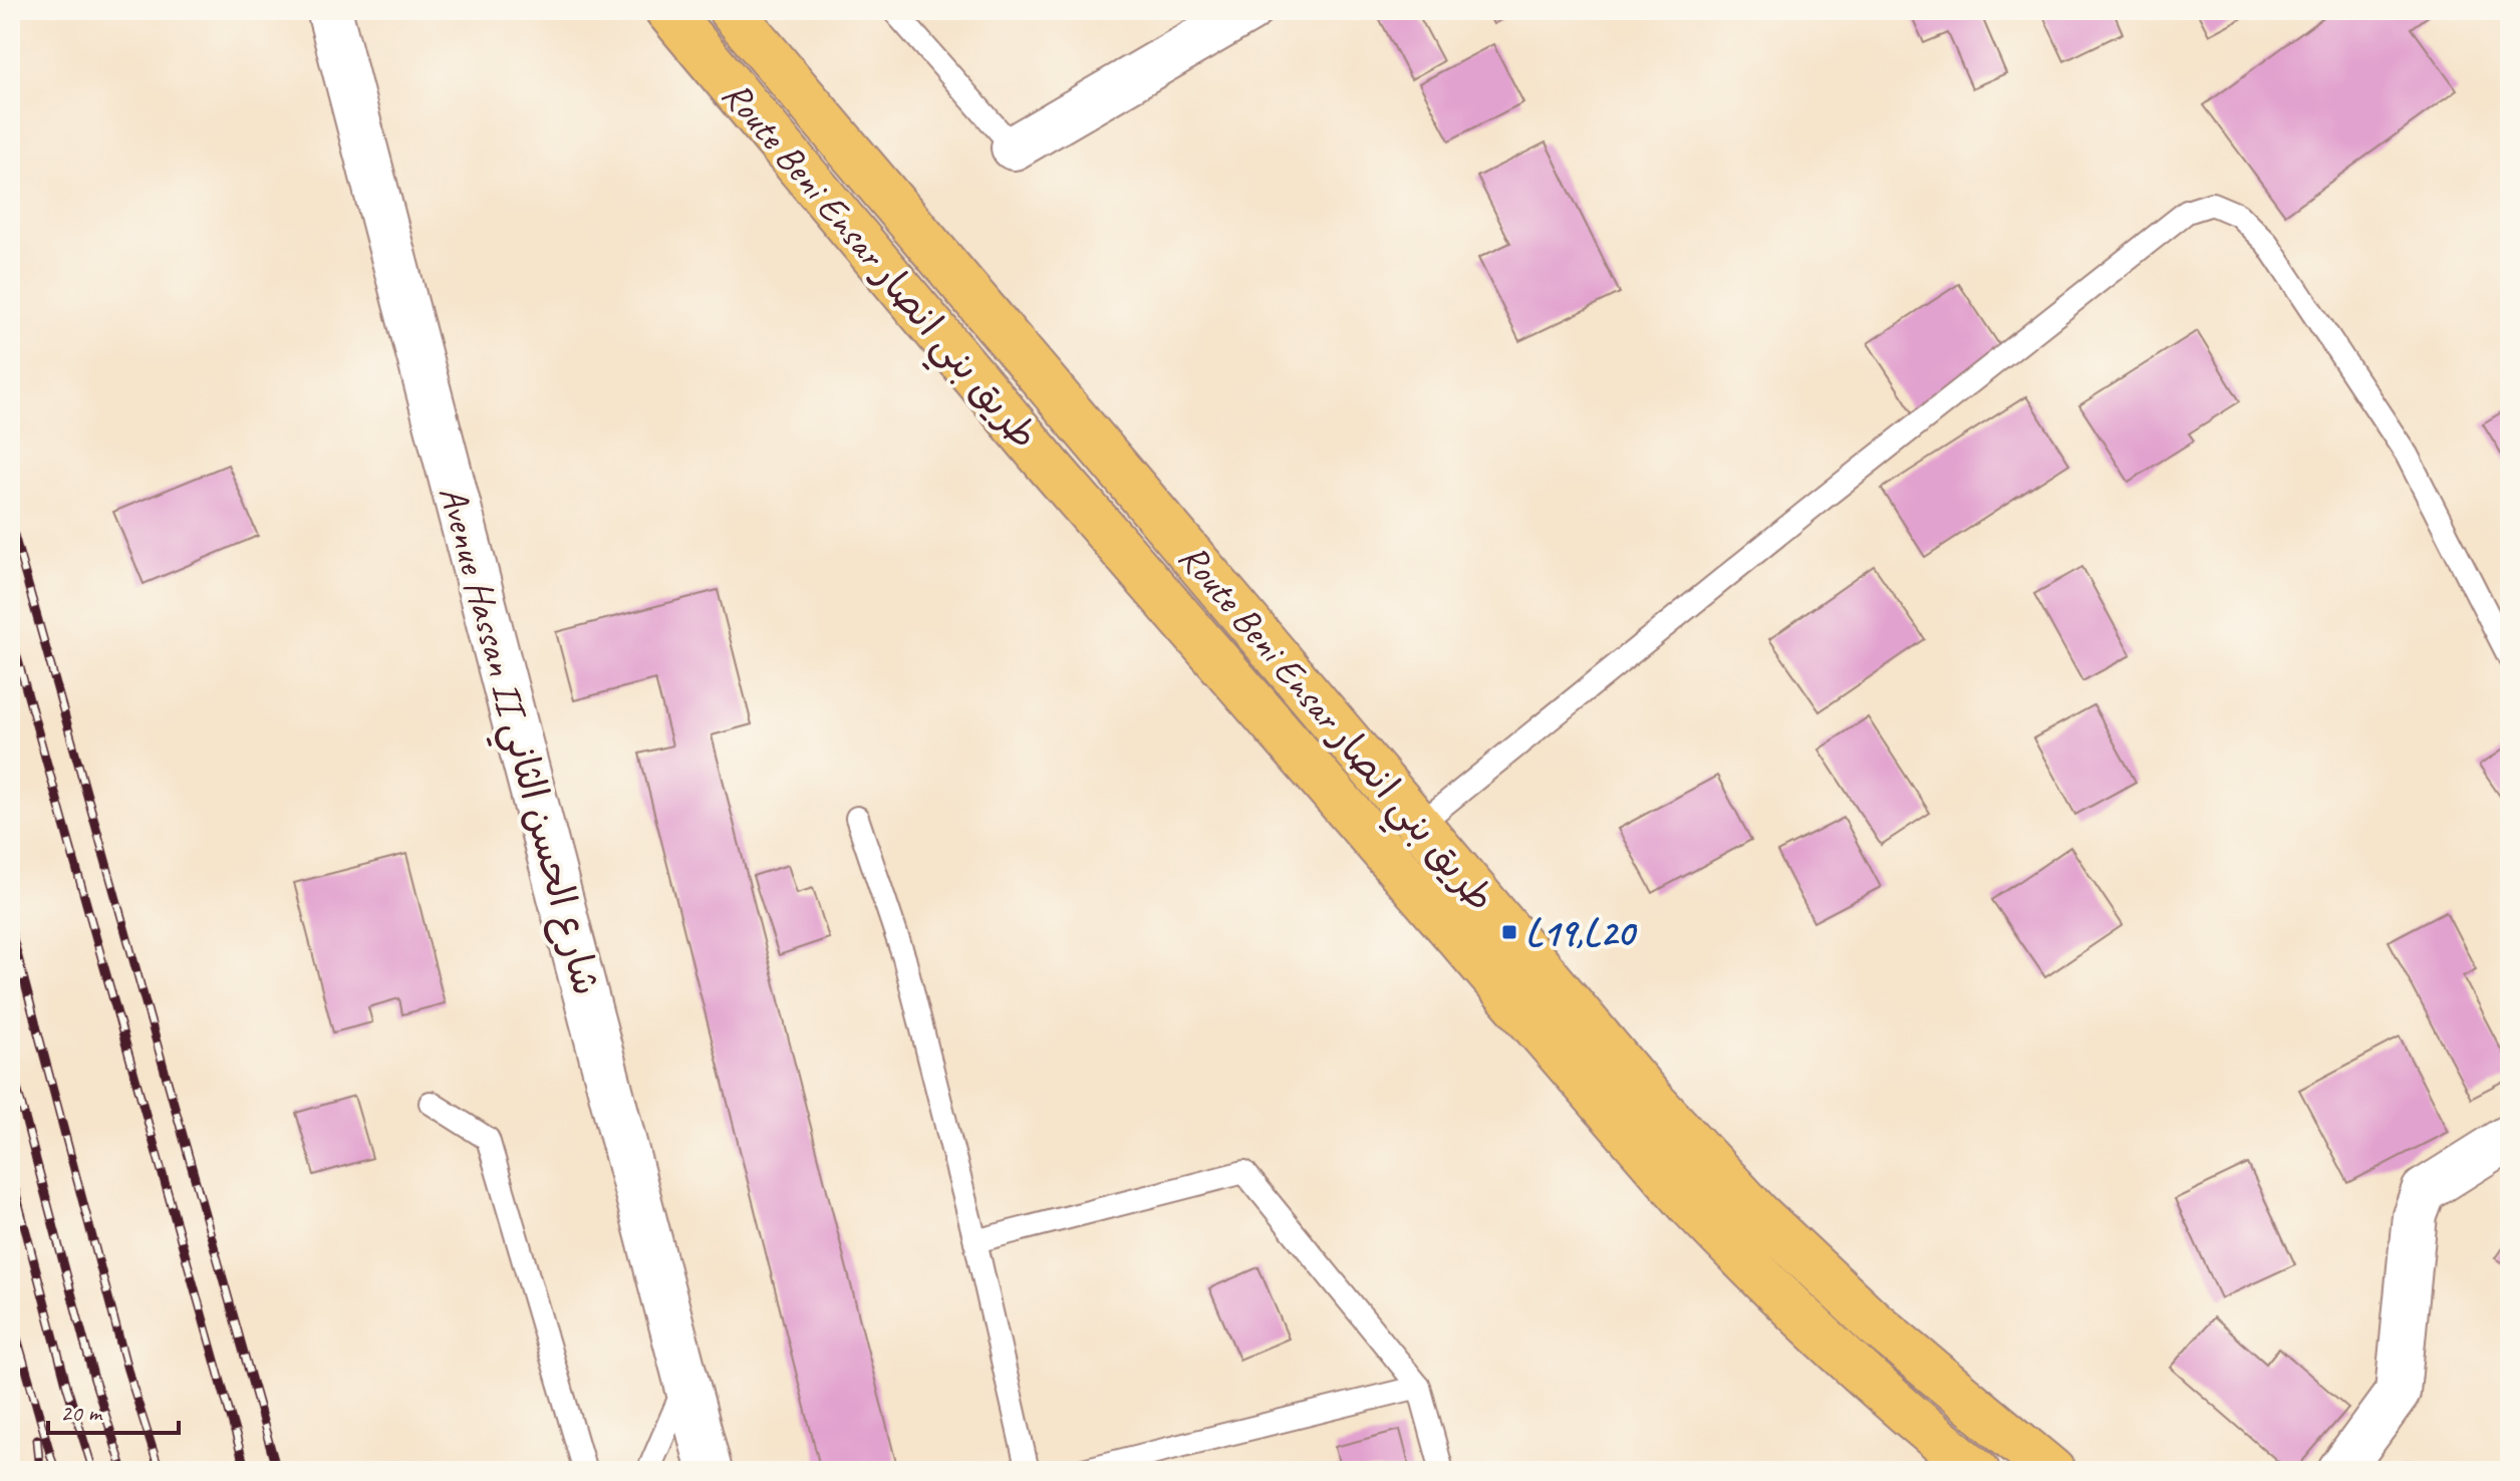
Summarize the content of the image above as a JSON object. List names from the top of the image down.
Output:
{
  "streets": {
    "highway": ["Route Beni Ensar طريق بني انصار"],
    "street": ["Avenue Hassan II شارع الحسن الثاني"]
  },
  "places": {
    "transit": ["L19,L20"]
  },
  "scale_bar": "20 m"
}
